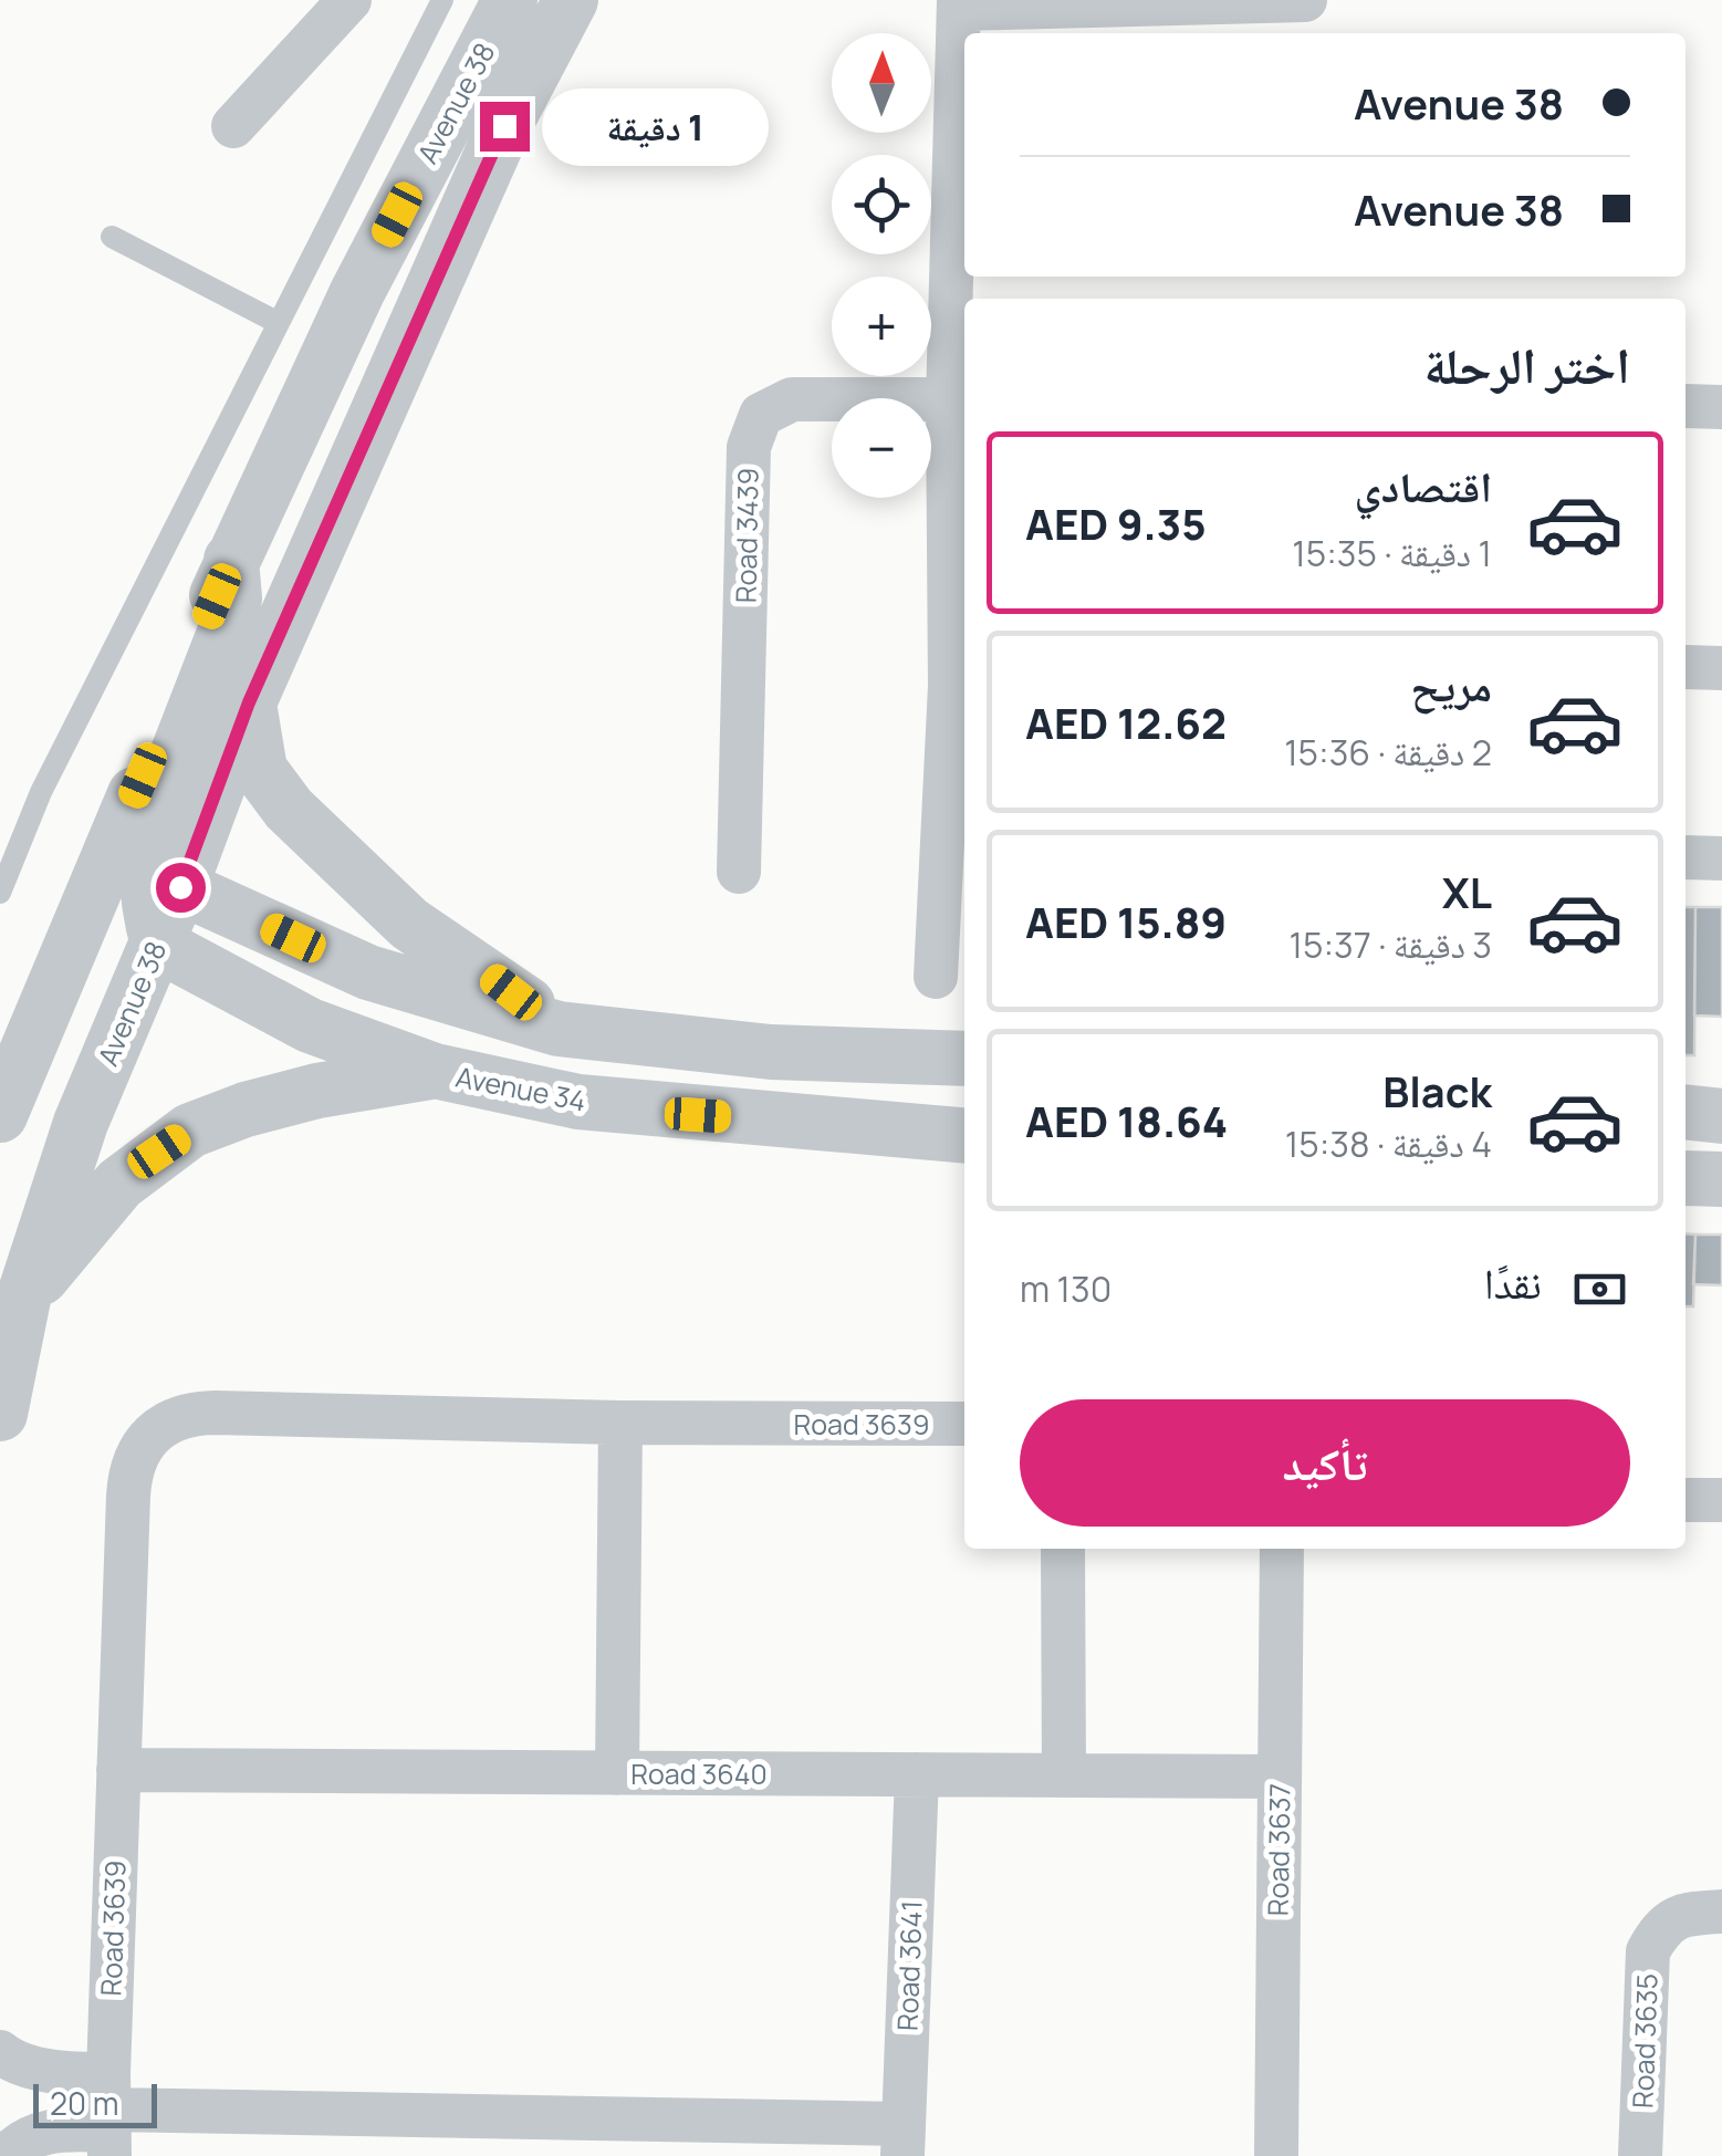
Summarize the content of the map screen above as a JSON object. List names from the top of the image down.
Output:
{
  "streets": {
    "street": [
      "Avenue 38",
      "Road 3439",
      "Avenue 34",
      "Road 3639",
      "Road 3640",
      "Road 3637",
      "Road 3641",
      "Road 3635"
    ]
  },
  "crossings": [
    ["Avenue 38", "Avenue 34"],
    ["Road 3639", "Road 3640"],
    ["Road 3640", "Road 3637"],
    ["Road 3640", "Road 3641"]
  ],
  "scale_bar": "20 m",
  "north": "top",
  "page": {
    "map_buttons": ["+", "−"],
    "banner": ["Avenue 38", "Avenue 38"],
    "bubble": "1 دقيقة",
    "heading": "اختر الرحلة",
    "list": [
      {
        "name": "اقتصادي",
        "note": "1 دقيقة · 15:35",
        "value": "AED 9.35"
      },
      {
        "name": "مريح",
        "note": "2 دقيقة · 15:36",
        "value": "AED 12.62"
      },
      {
        "name": "XL",
        "note": "3 دقيقة · 15:37",
        "value": "AED 15.89"
      },
      {
        "name": "Black",
        "note": "4 دقيقة · 15:38",
        "value": "AED 18.64"
      }
    ],
    "pay": ["نقدًا", "130 m"],
    "buttons": "تأكيد",
    "scale": "20 m"
  }
}
